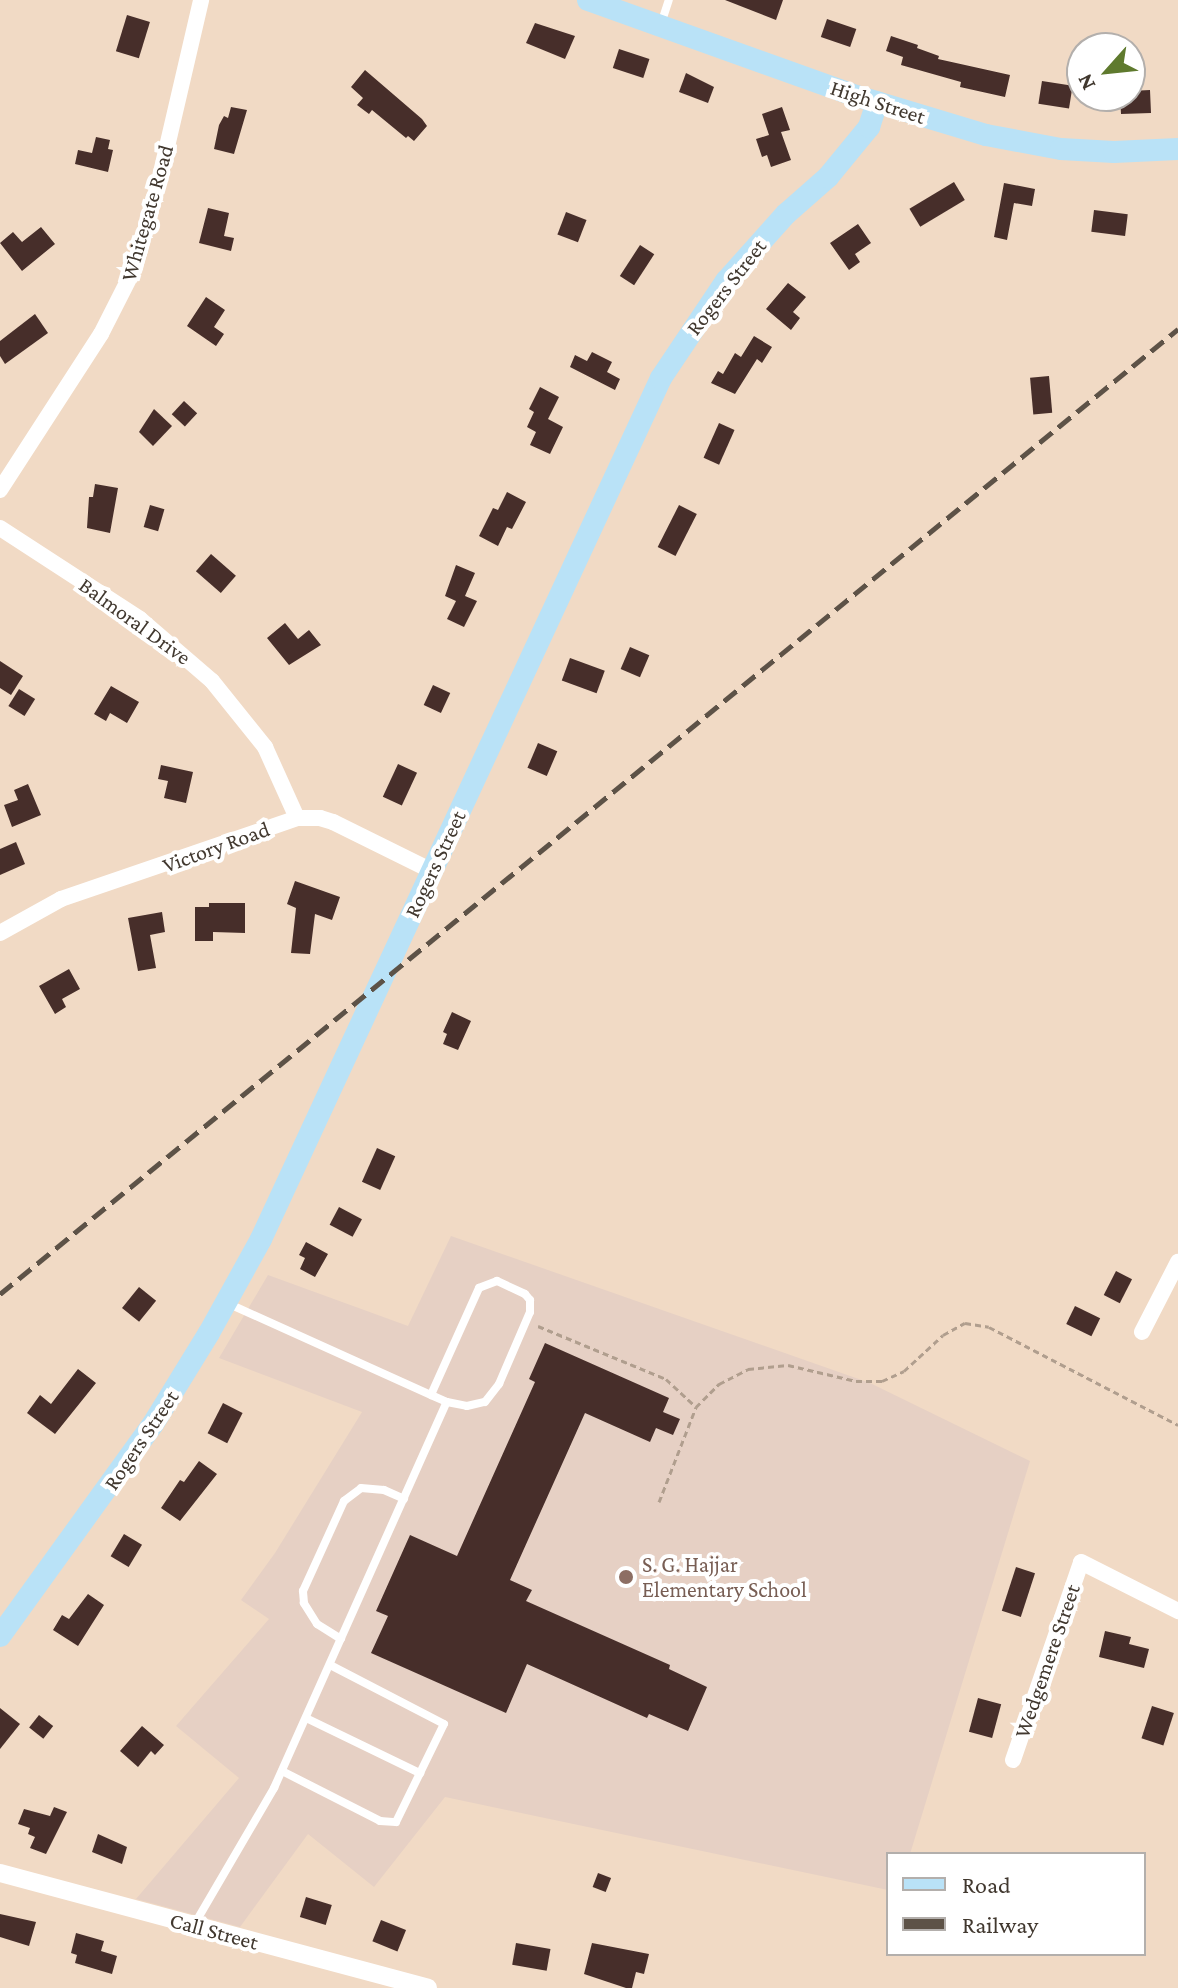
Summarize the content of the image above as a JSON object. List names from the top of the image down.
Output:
{
  "streets": {
    "main road": ["High Street", "Rogers Street"],
    "street": [
      "Whitegate Road",
      "Balmoral Drive",
      "Victory Road",
      "Wedgemere Street",
      "Call Street"
    ]
  },
  "crossings": [
    ["High Street", "Rogers Street"],
    ["Rogers Street", "Victory Road"],
    ["Balmoral Drive", "Victory Road"]
  ],
  "places": ["S. G. Hajjar Elementary School"],
  "legend": ["Road", "Railway"],
  "north": "bottom left"
}
